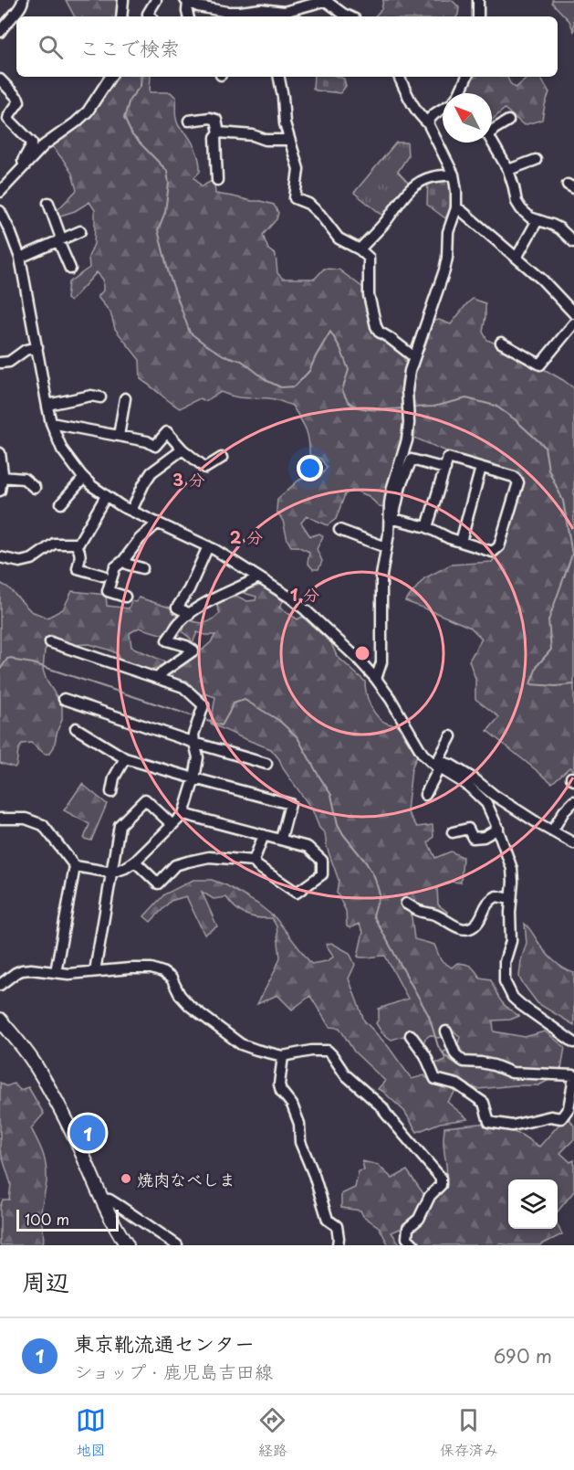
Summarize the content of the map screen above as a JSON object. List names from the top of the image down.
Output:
{
  "places": ["焼肉なべしま"],
  "scale_bar": "100 m",
  "north": "top left",
  "page": {
    "search": "ここで検索",
    "pins": "1",
    "scale": "100 m",
    "heading": "周辺",
    "list": [
      {
        "mark": "1",
        "name": "東京靴流通センター",
        "note": "ショップ · 鹿児島吉田線",
        "value": "690 m"
      }
    ],
    "nav": ["地図", "経路", "保存済み"]
  },
  "rings": ["3 分", "2 分", "1 分"]
}
